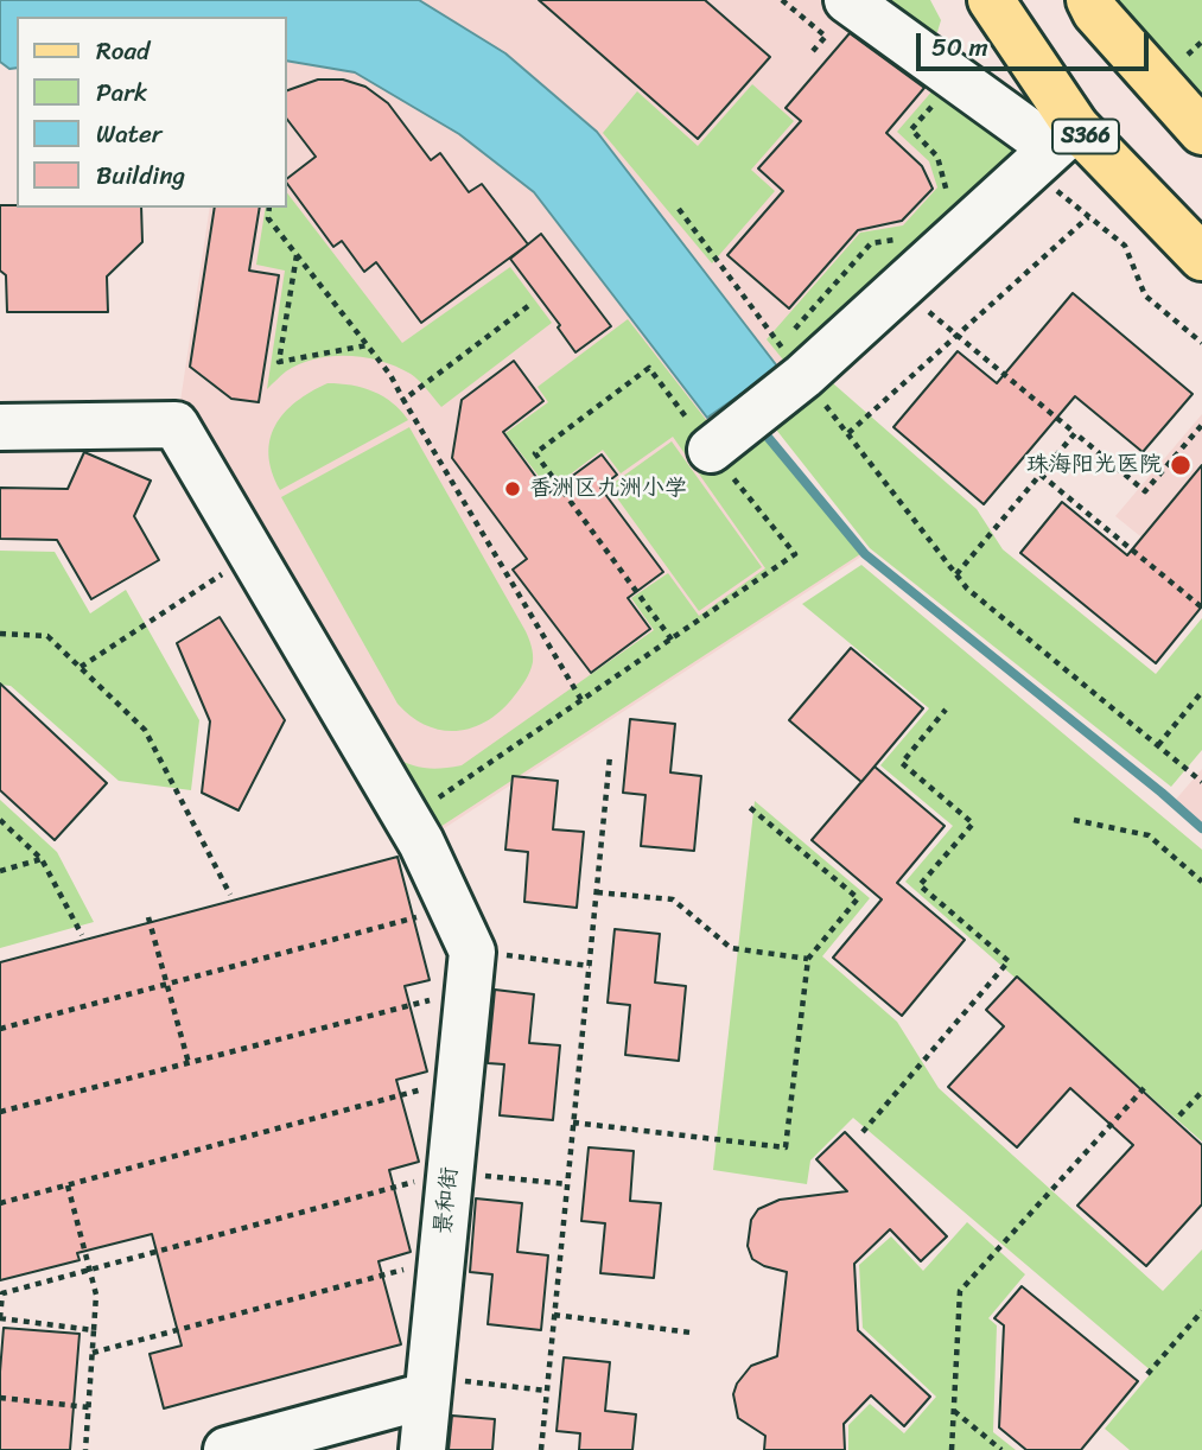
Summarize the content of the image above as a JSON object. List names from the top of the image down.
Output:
{
  "streets": {
    "main road": ["S366"],
    "street": ["景和街"]
  },
  "places": ["珠海阳光医院", "香洲区九洲小学"],
  "legend": [
    "Road",
    "Park",
    "Water",
    "Building"
  ],
  "scale_bar": "50 m"
}
